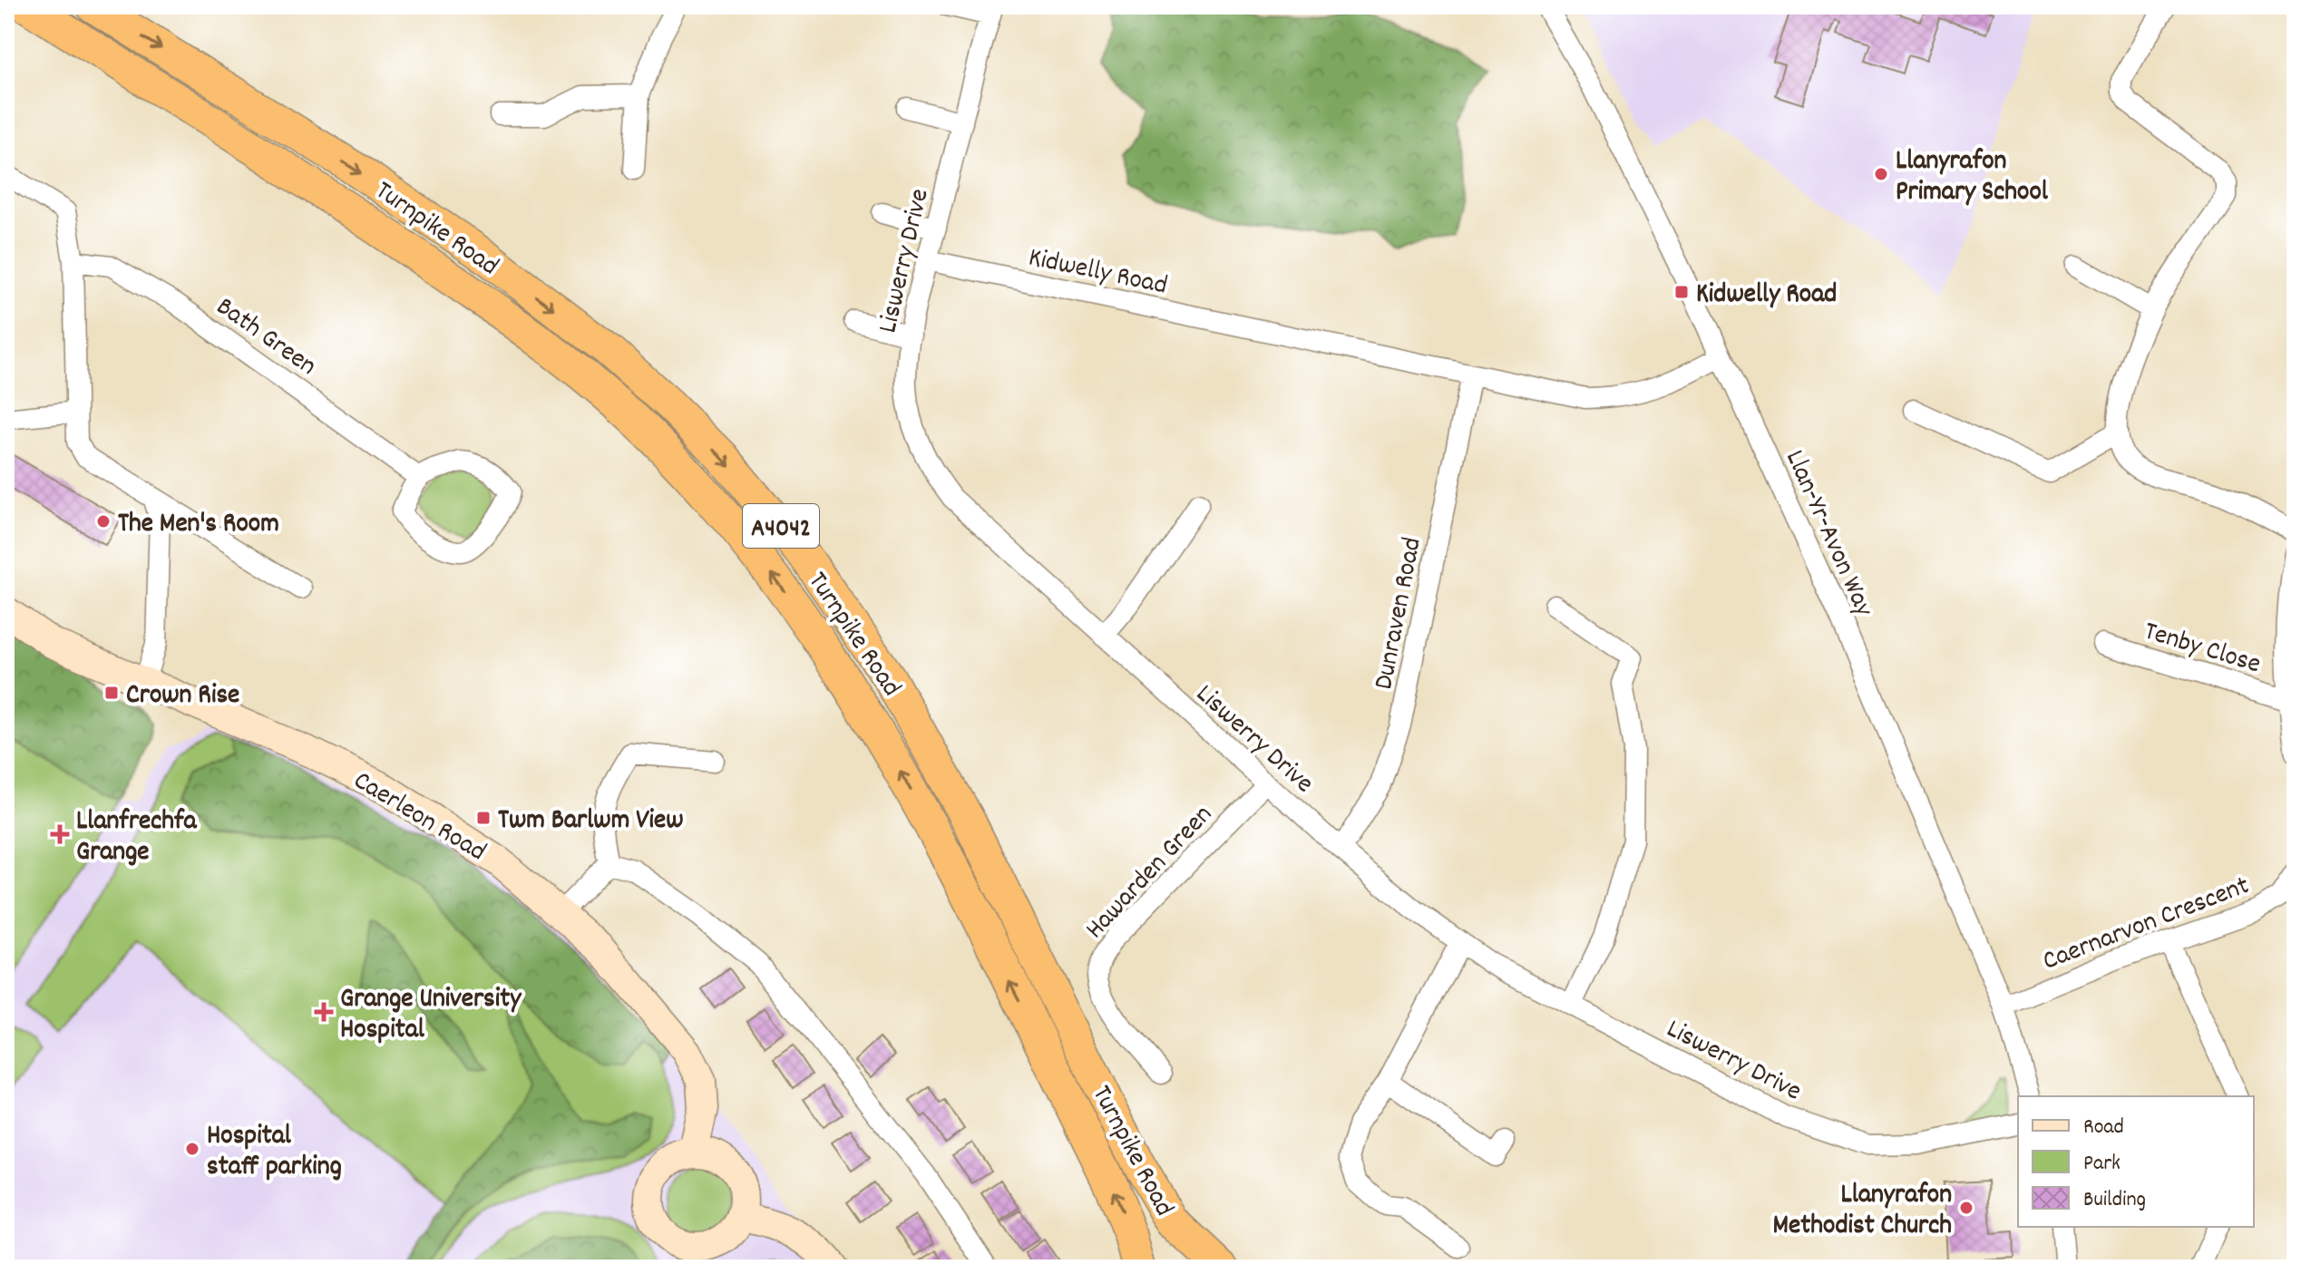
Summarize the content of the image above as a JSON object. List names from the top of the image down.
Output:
{
  "streets": {
    "highway": ["Turnpike Road", "A4042"],
    "main road": ["Caerleon Road"],
    "street": [
      "Liswerry Drive",
      "Kidwelly Road",
      "Bath Green",
      "Llan-Yr-Avon Way",
      "Dunraven Road",
      "Tenby Close",
      "Hawarden Green",
      "Caernarvon Crescent"
    ]
  },
  "crossings": [
    ["Liswerry Drive", "Kidwelly Road"],
    ["Liswerry Drive", "Dunraven Road"],
    ["Liswerry Drive", "Hawarden Green"],
    ["Kidwelly Road", "Llan-Yr-Avon Way"],
    ["Kidwelly Road", "Dunraven Road"],
    ["Llan-Yr-Avon Way", "Caernarvon Crescent"]
  ],
  "places": {
    "other": [
      "Llanyrafon Primary School",
      "The Men's Room",
      "Hospital staff parking",
      "Llanyrafon Methodist Church"
    ],
    "transit": ["Kidwelly Road", "Crown Rise", "Twm Barlwm View"],
    "health": ["Llanfrechfa Grange", "Grange University Hospital"]
  },
  "legend": ["Road", "Park", "Building"]
}
